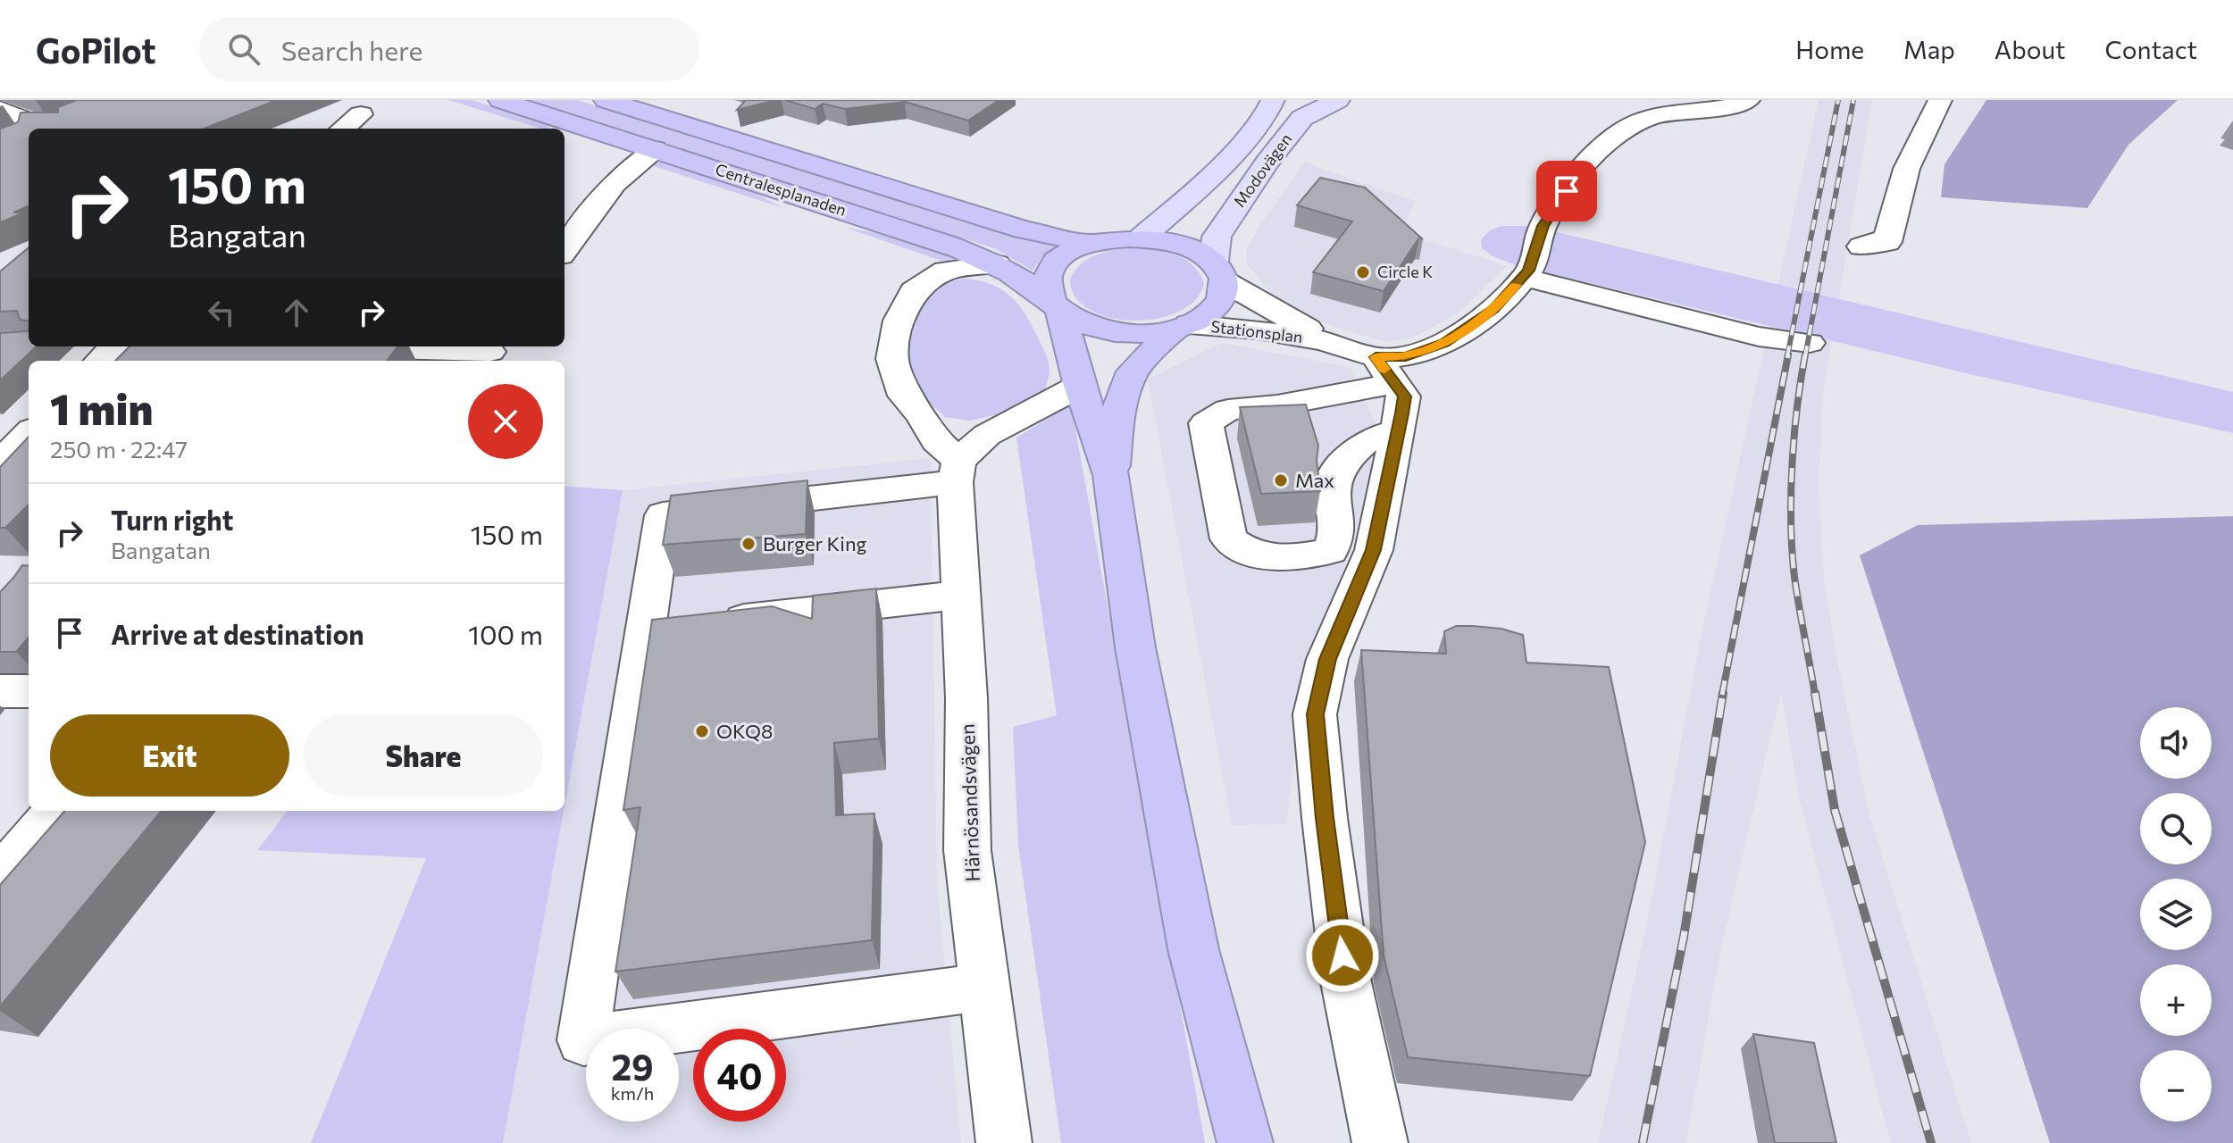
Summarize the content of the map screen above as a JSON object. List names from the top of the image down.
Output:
{
  "streets": {
    "highway": ["Centralesplanaden"],
    "main road": ["Modovägen"],
    "street": ["Stationsplan", "Härnösandsvägen"]
  },
  "crossings": [
    ["Modovägen", "Stationsplan"],
    ["Centralesplanaden", "Stationsplan"]
  ],
  "places": [
    "Circle K",
    "Max",
    "Burger King",
    "OKQ8"
  ],
  "page": {
    "header": "GoPilot",
    "search": "Search here",
    "nav": [
      "Home",
      "Map",
      "About",
      "Contact"
    ],
    "turn": ["150 m", "Bangatan"],
    "heading": ["1 min", "250 m · 22:47"],
    "list": [
      {
        "name": "Turn right",
        "note": "Bangatan",
        "value": "150 m"
      },
      {
        "name": "Arrive at destination",
        "value": "100 m"
      }
    ],
    "buttons": ["Exit", "Share"],
    "map_buttons": ["+", "−"],
    "speed": "29 km/h",
    "limit": "40"
  }
}
